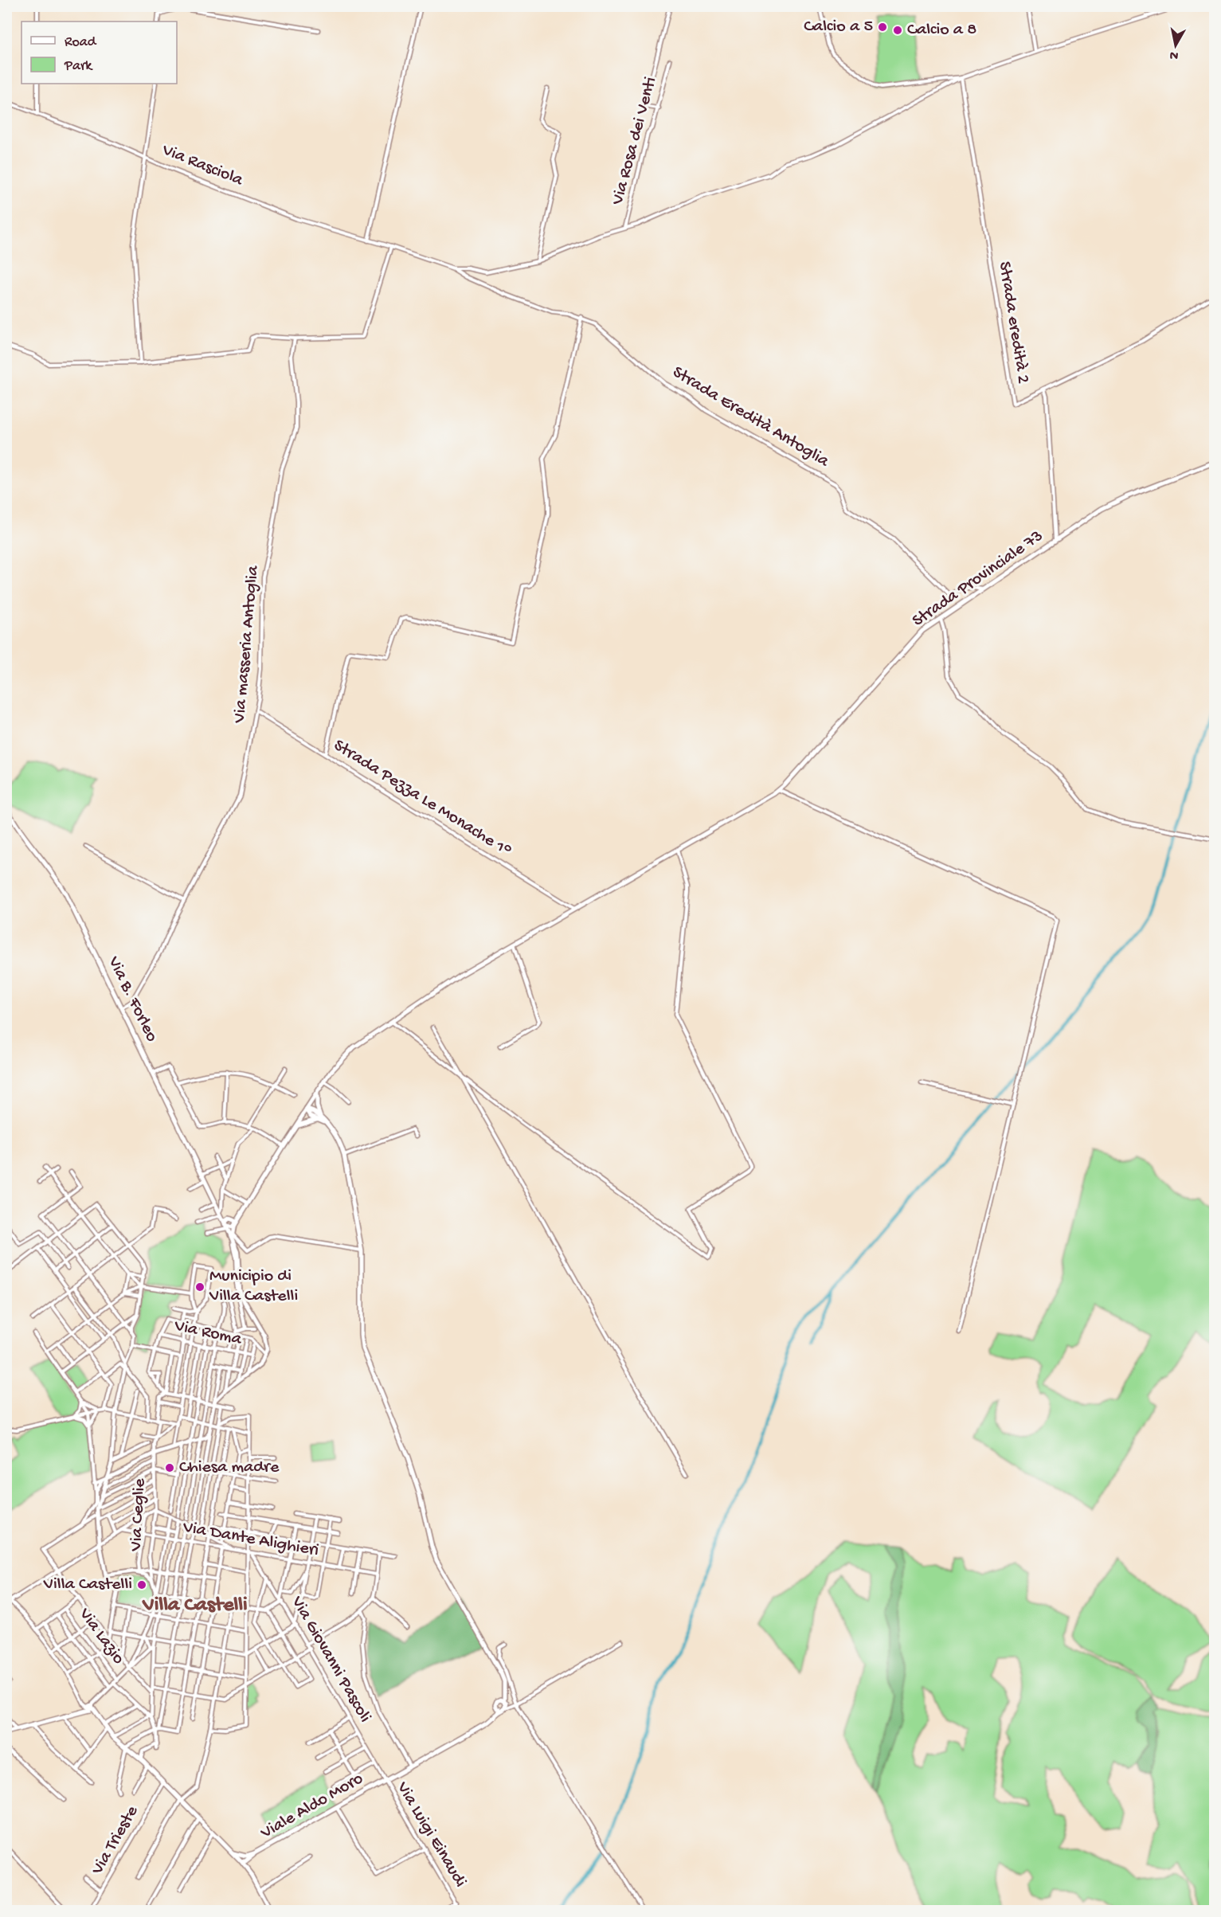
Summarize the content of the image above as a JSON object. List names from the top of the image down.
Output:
{
  "streets": {
    "main road": ["Strada Provinciale 73", "Via B. Forleo", "Viale Aldo Moro"],
    "street": [
      "Via Rosa dei Venti",
      "Via Rasciola",
      "Strada eredità 2",
      "Strada Eredità Antoglia",
      "Via masseria Antoglia",
      "Strada Pezza Le Monache 1°",
      "Via Roma",
      "Via Ceglie",
      "Via Dante Alighieri",
      "Via Lazio",
      "Via Giovanni Pascoli",
      "Via Luigi Einaudi",
      "Via Trieste"
    ]
  },
  "crossings": [
    ["Via Rasciola", "Strada Eredità Antoglia"],
    ["Strada Eredità Antoglia", "Strada Provinciale 73"],
    ["Strada Provinciale 73", "Strada Pezza Le Monache 1°"],
    ["Strada Provinciale 73", "Via B. Forleo"],
    ["Via masseria Antoglia", "Strada Pezza Le Monache 1°"],
    ["Via masseria Antoglia", "Via B. Forleo"],
    ["Via Ceglie", "Via Dante Alighieri"],
    ["Via Ceglie", "Via Lazio"],
    ["Via Dante Alighieri", "Via Giovanni Pascoli"],
    ["Via Giovanni Pascoli", "Viale Aldo Moro"],
    ["Via Giovanni Pascoli", "Via Luigi Einaudi"],
    ["Viale Aldo Moro", "Via Luigi Einaudi"]
  ],
  "districts": ["Villa Castelli"],
  "places": [
    "Calcio a 5",
    "Calcio a 8",
    "Municipio di Villa Castelli",
    "Chiesa madre",
    "Villa Castelli"
  ],
  "legend": ["Road", "Park"],
  "north": "bottom"
}
